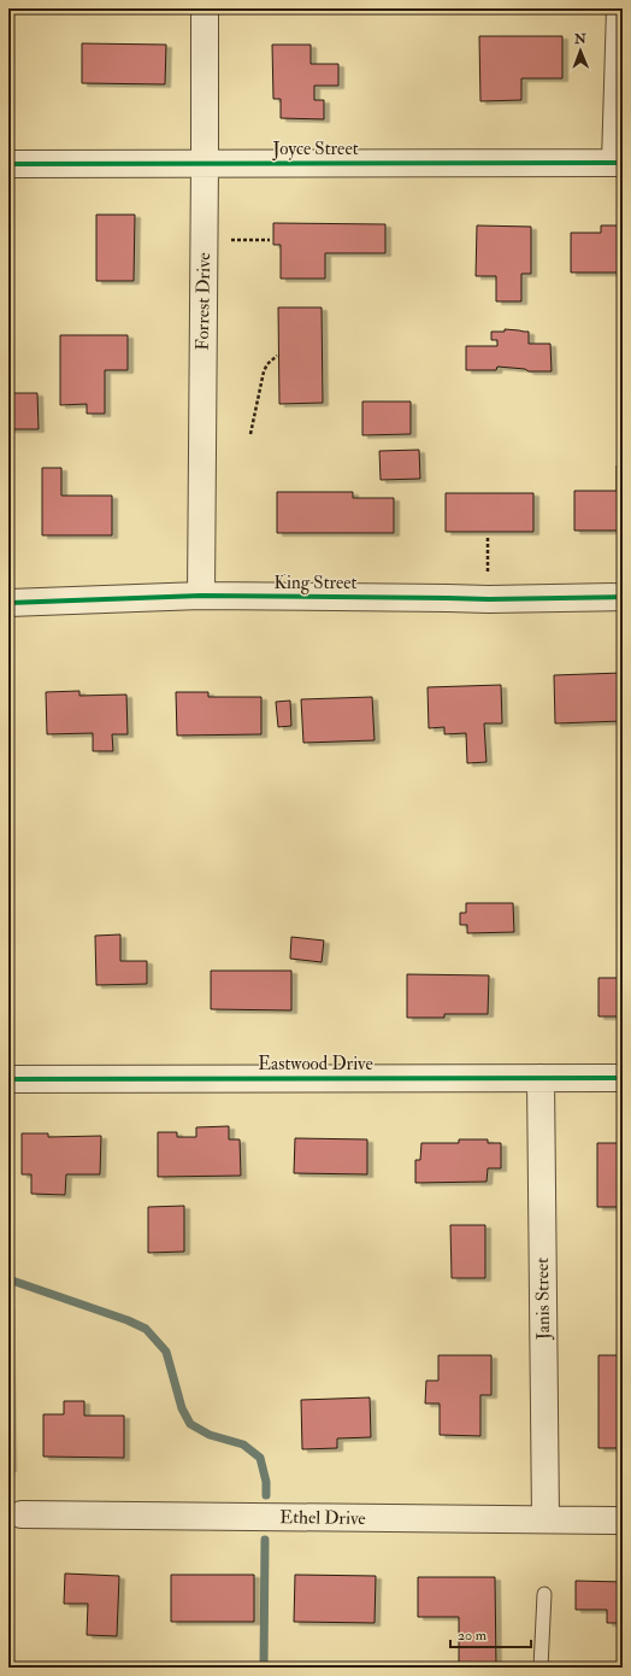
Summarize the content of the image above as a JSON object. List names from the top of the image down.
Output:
{
  "streets": {
    "street": [
      "Joyce Street",
      "Forrest Drive",
      "King Street",
      "Eastwood Drive",
      "Janis Street",
      "Ethel Drive"
    ]
  },
  "crossings": [
    ["Joyce Street", "Forrest Drive"],
    ["Forrest Drive", "King Street"],
    ["Eastwood Drive", "Janis Street"],
    ["Janis Street", "Ethel Drive"]
  ],
  "scale_bar": "20 m",
  "north": "top"
}
